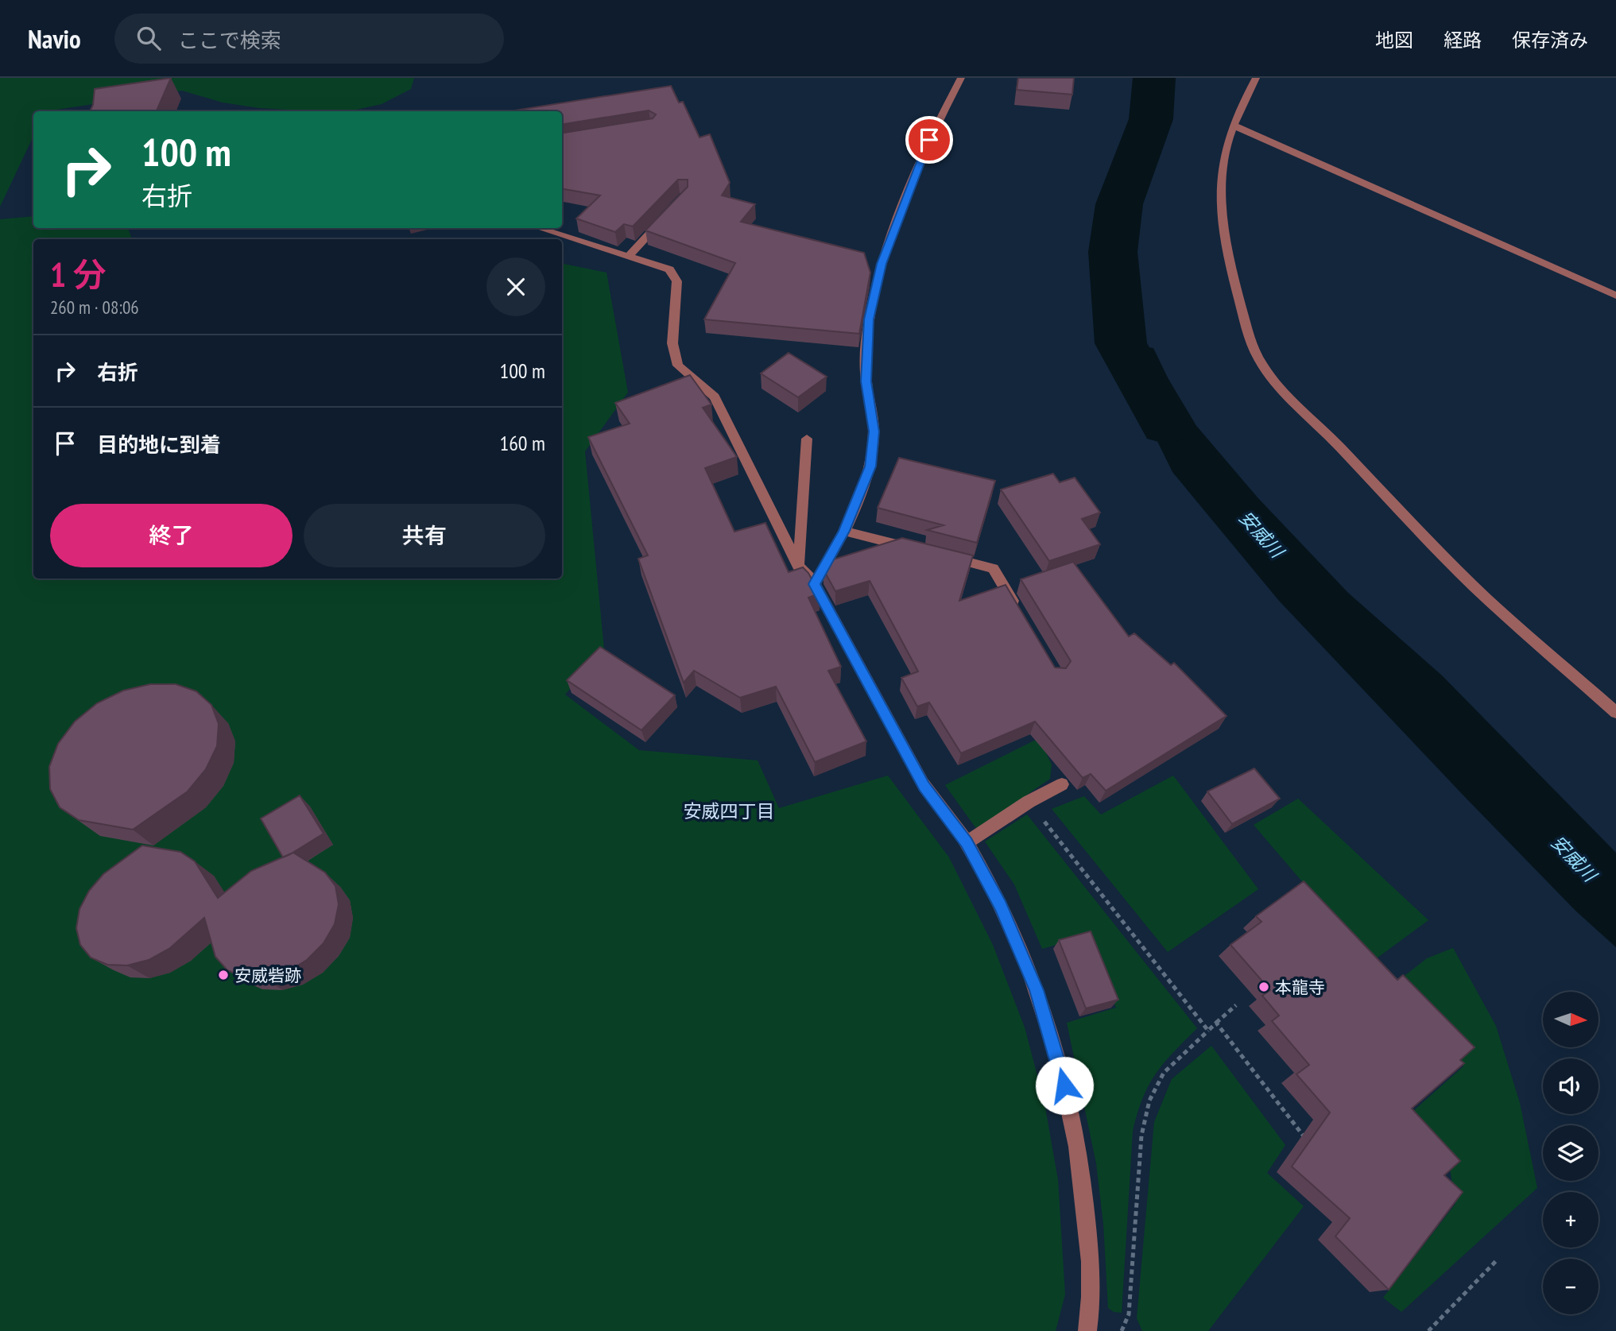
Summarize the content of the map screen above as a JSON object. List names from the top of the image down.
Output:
{
  "districts": ["安威四丁目"],
  "water": ["安威川"],
  "places": ["安威砦跡", "本龍寺"],
  "north": "right",
  "page": {
    "header": "Navio",
    "search": "ここで検索",
    "nav": ["地図", "経路", "保存済み"],
    "turn": ["100 m", "右折"],
    "heading": ["1 分", "260 m · 08:06"],
    "list": [
      {
        "name": "右折",
        "value": "100 m"
      },
      {
        "name": "目的地に到着",
        "value": "160 m"
      }
    ],
    "buttons": ["終了", "共有"],
    "map_buttons": ["+", "−"]
  }
}
